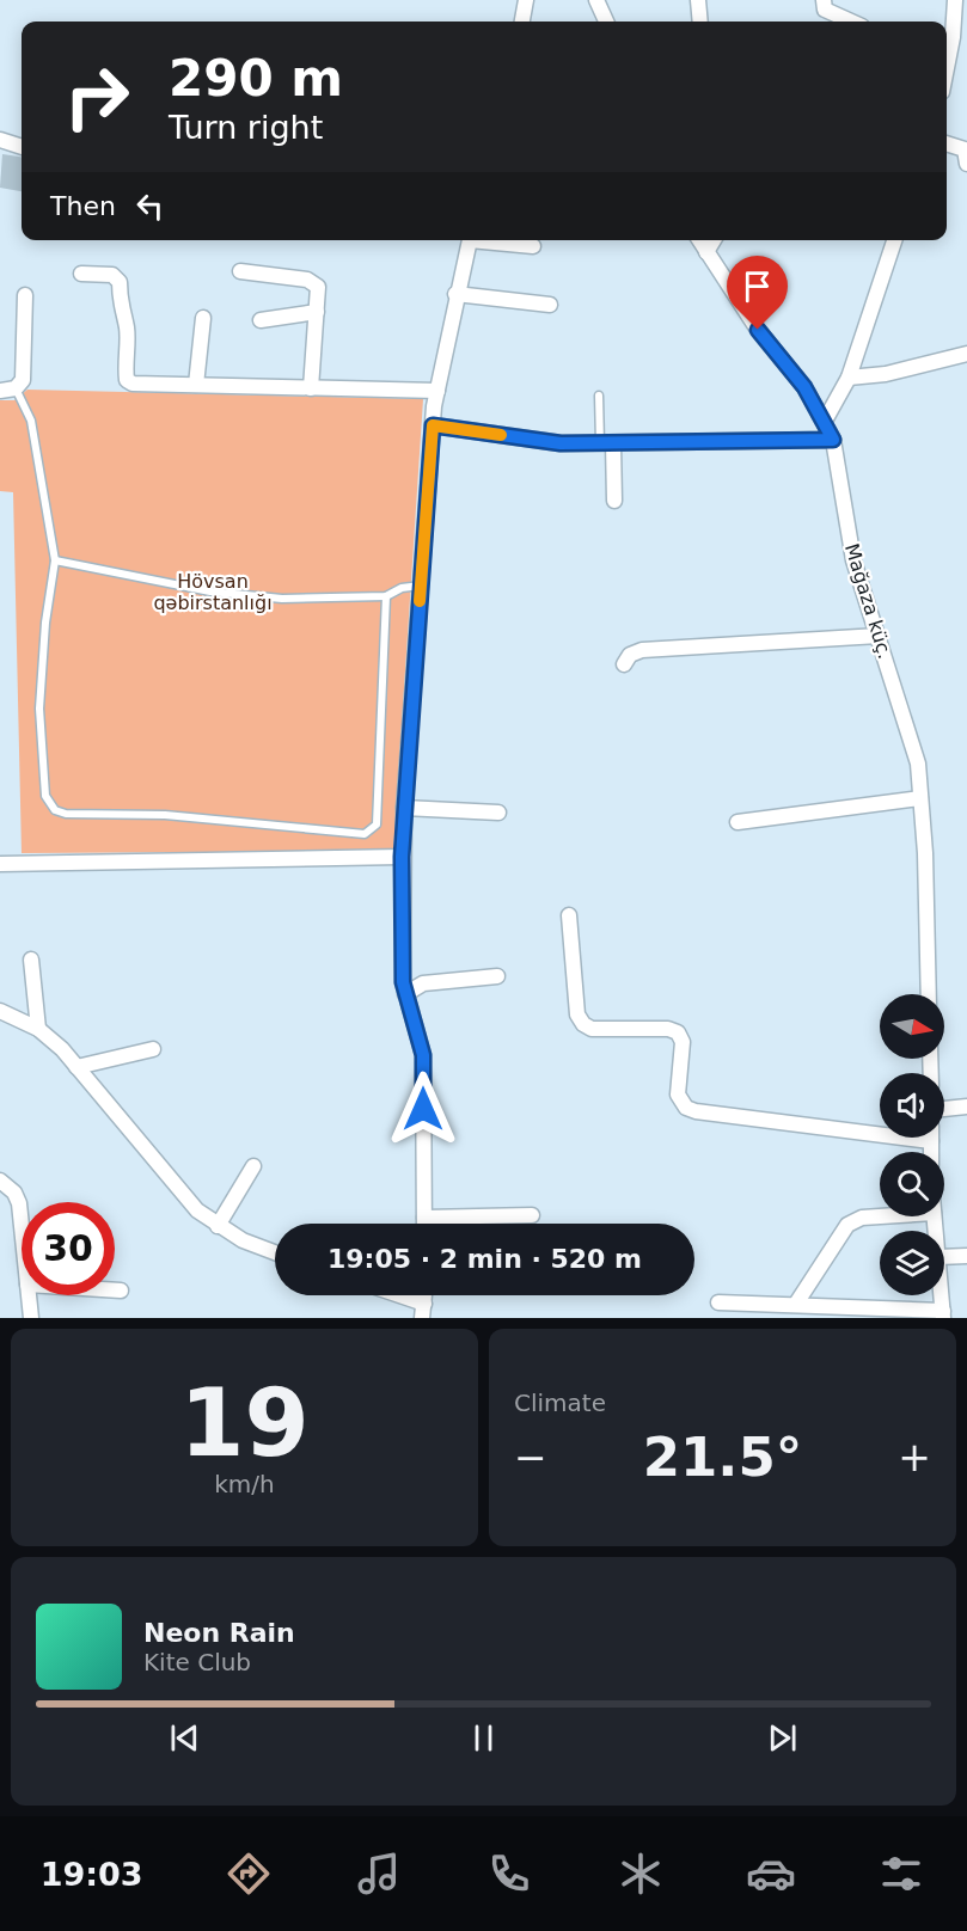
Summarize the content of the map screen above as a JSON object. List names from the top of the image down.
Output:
{
  "streets": {
    "street": ["Mağaza küç."]
  },
  "parks": ["Hövsan qəbirstanlığı"],
  "north": "right",
  "page": {
    "turn": ["290 m", "Turn right"],
    "then": "Then",
    "limit": "30",
    "trip": "19:05 · 2 min · 520 m",
    "tile": [
      ["19", "km/h"],
      "Climate"
    ],
    "heat": ["−", "21.5°", "+"],
    "song": ["Neon Rain", "Kite Club"],
    "tabs": "19:03"
  }
}
